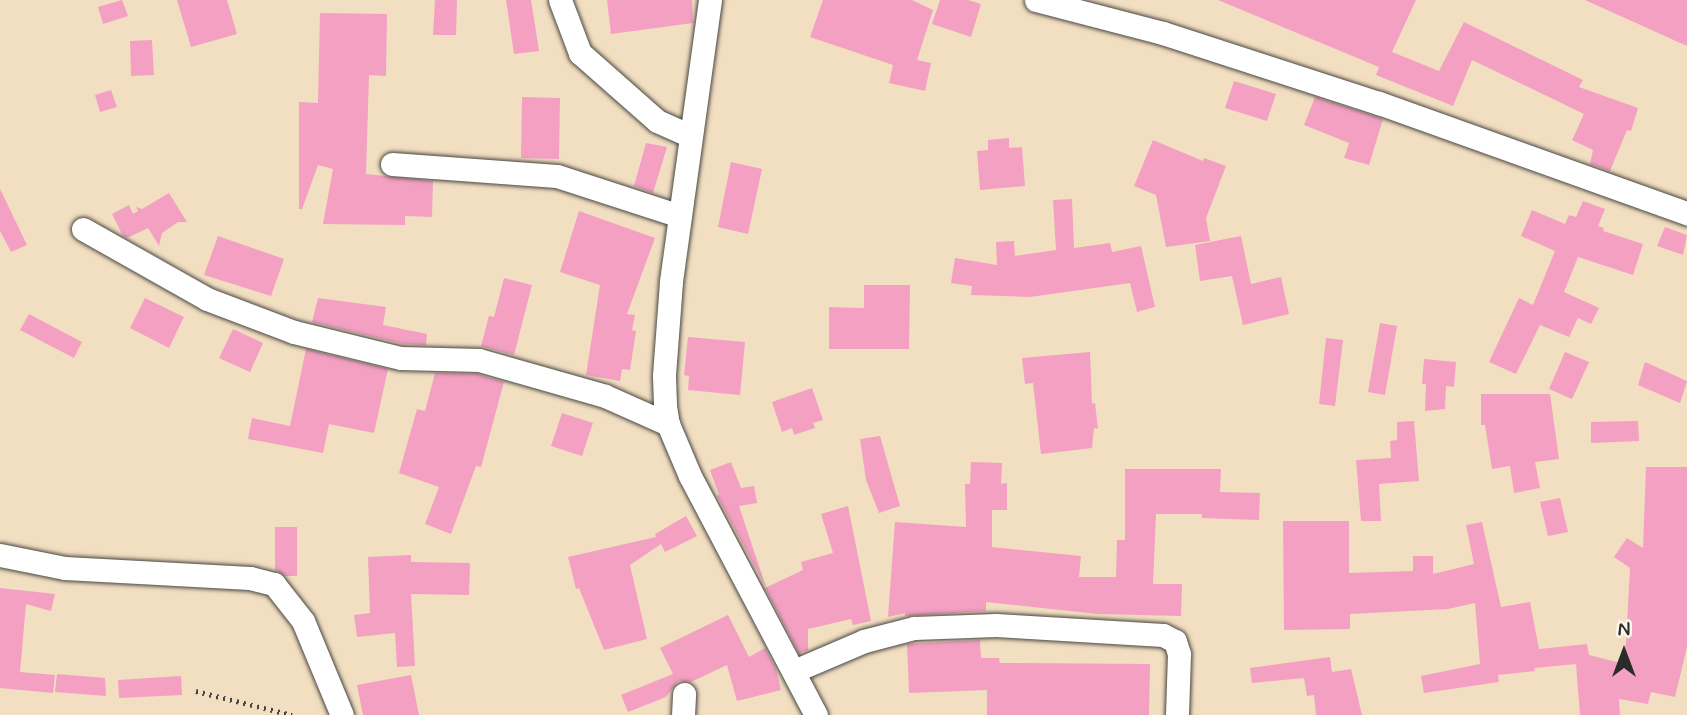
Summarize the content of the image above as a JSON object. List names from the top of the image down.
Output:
{
  "north": "top"
}
